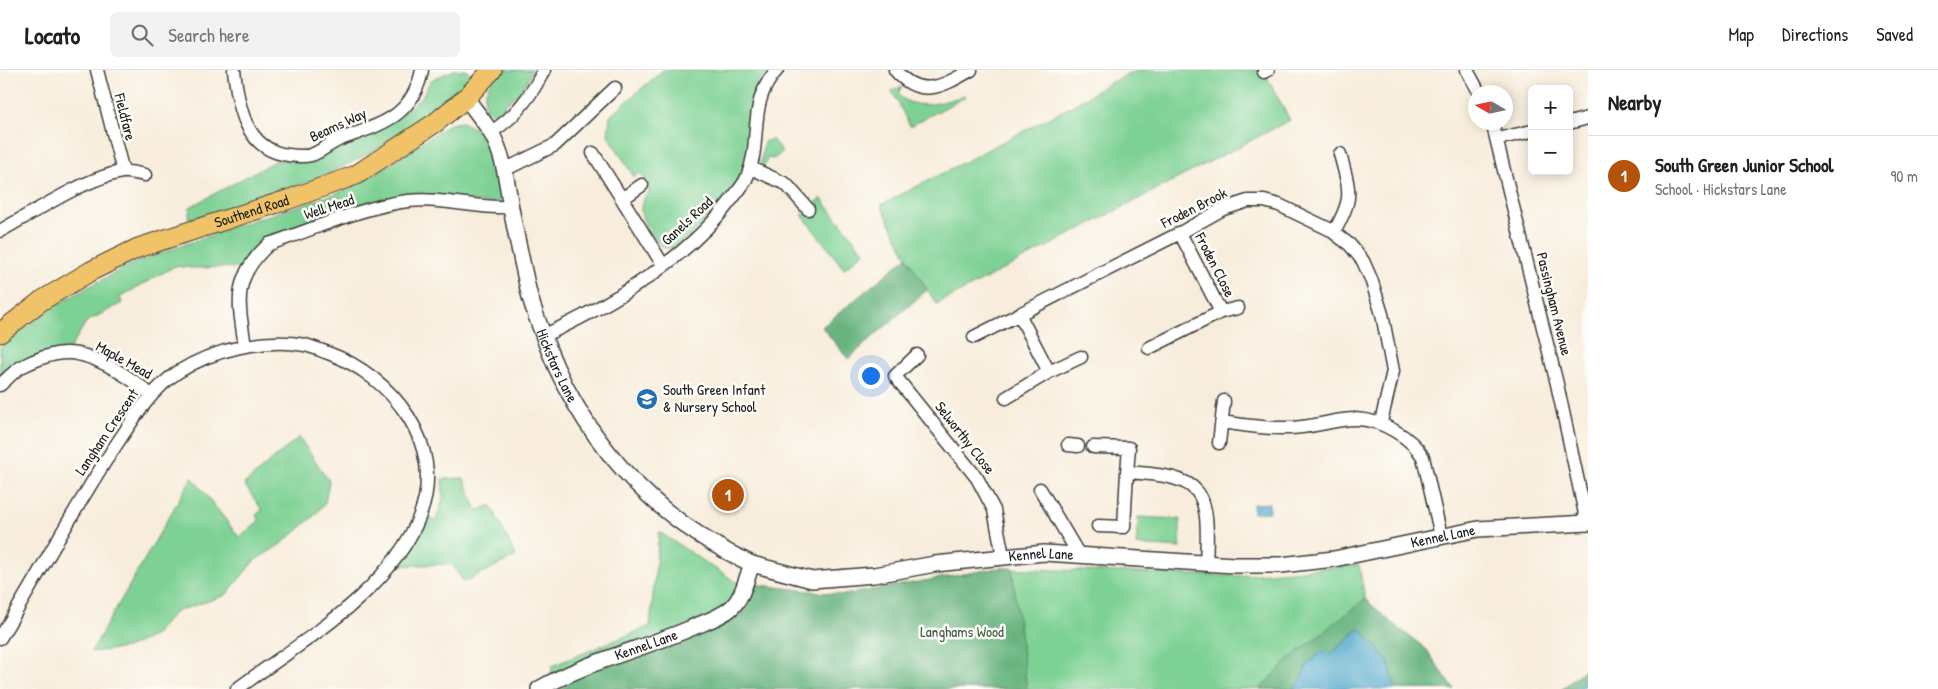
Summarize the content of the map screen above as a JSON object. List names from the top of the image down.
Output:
{
  "streets": {
    "main road": ["Southend Road"],
    "street": [
      "Fieldfare",
      "Beams Way",
      "Well Mead",
      "Froden Brook",
      "Ganels Road",
      "Froden Close",
      "Passingham Avenue",
      "Maple Mead",
      "Hickstars Lane",
      "Langham Crescent",
      "Selworthy Close",
      "Kennel Lane"
    ]
  },
  "crossings": [
    ["Well Mead", "Hickstars Lane"],
    ["Well Mead", "Langham Crescent"],
    ["Froden Brook", "Froden Close"],
    ["Southend Road", "Hickstars Lane"],
    ["Ganels Road", "Hickstars Lane"],
    ["Passingham Avenue", "Kennel Lane"],
    ["Maple Mead", "Langham Crescent"],
    ["Hickstars Lane", "Kennel Lane"],
    ["Selworthy Close", "Kennel Lane"]
  ],
  "parks": ["Langhams Wood"],
  "places": {
    "school or university": ["South Green Infant & Nursery School"]
  },
  "north": "left",
  "page": {
    "header": "Locato",
    "search": "Search here",
    "nav": ["Map", "Directions", "Saved"],
    "heading": "Nearby",
    "map_buttons": ["+", "−"],
    "list": [
      {
        "mark": "1",
        "name": "South Green Junior School",
        "note": "School · Hickstars Lane",
        "value": "90 m"
      }
    ],
    "pins": "1"
  }
}
